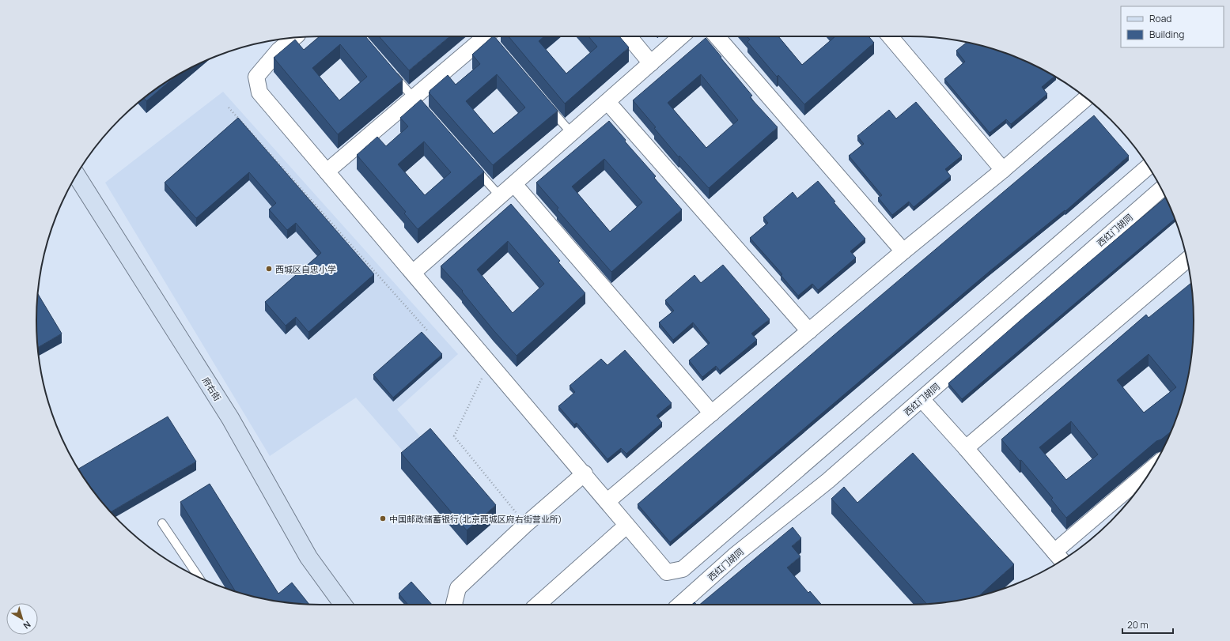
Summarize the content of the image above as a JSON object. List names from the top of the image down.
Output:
{
  "streets": {
    "main road": ["府右街"],
    "street": ["西红门胡同"]
  },
  "places": ["西城区自忠小学", "中国邮政储蓄银行(北京西城区府右街营业所)"],
  "legend": ["Road", "Building"],
  "scale_bar": "20 m",
  "north": "bottom right"
}
